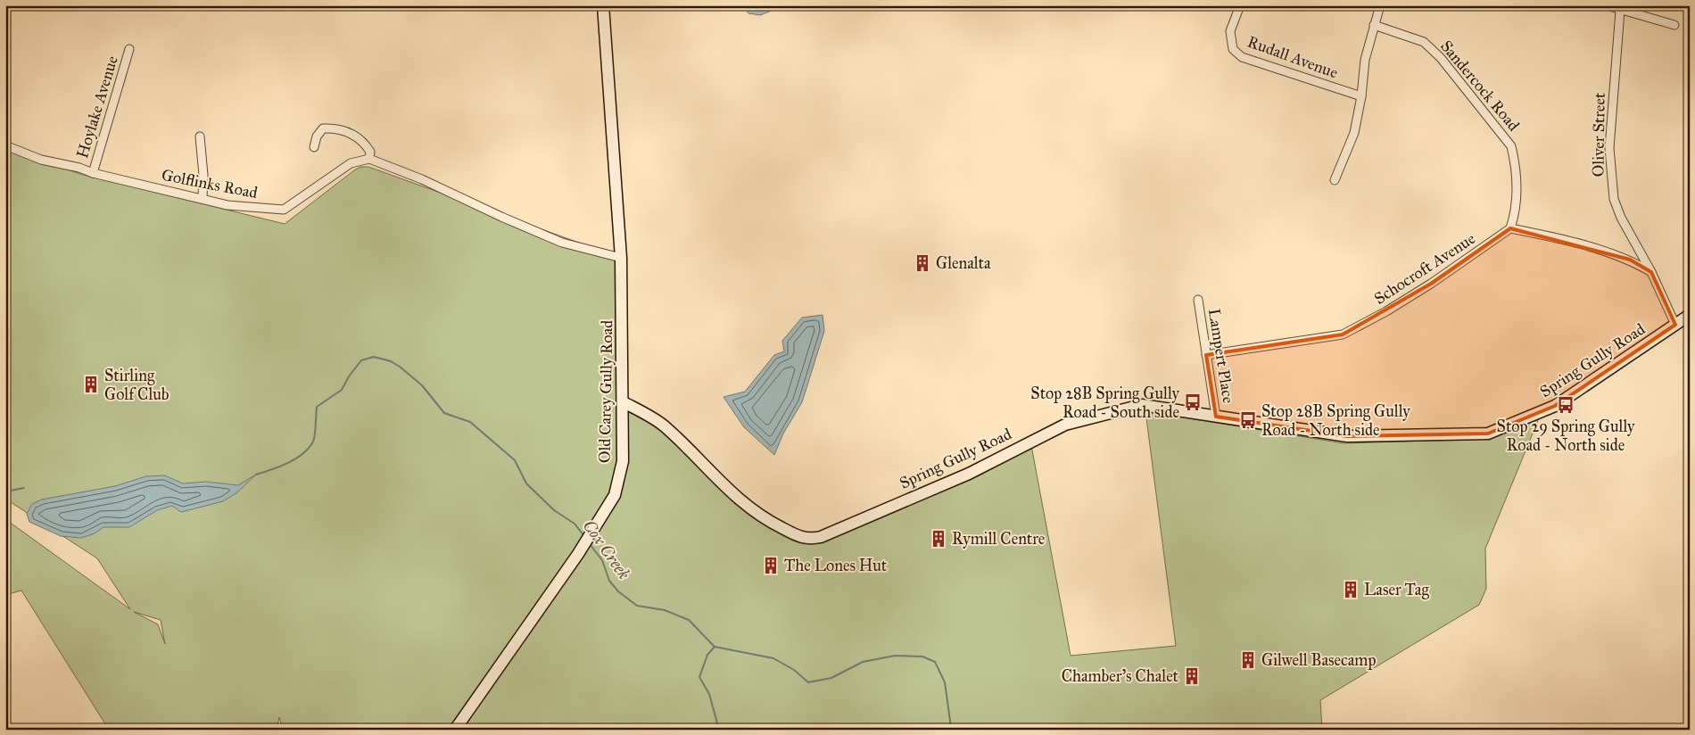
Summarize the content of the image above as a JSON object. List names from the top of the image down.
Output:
{
  "streets": {
    "main road": ["Spring Gully Road", "Old Carey Gully Road"],
    "street": [
      "Rudall Avenue",
      "Sandercock Road",
      "Hoylake Avenue",
      "Oliver Street",
      "Golflinks Road",
      "Schocroft Avenue",
      "Lampert Place"
    ]
  },
  "crossings": [
    ["Sandercock Road", "Schocroft Avenue"],
    ["Hoylake Avenue", "Golflinks Road"],
    ["Oliver Street", "Spring Gully Road"],
    ["Schocroft Avenue", "Lampert Place"],
    ["Lampert Place", "Spring Gully Road"],
    ["Spring Gully Road", "Old Carey Gully Road"]
  ],
  "water": ["Cox Creek"],
  "places": {
    "building": [
      "Glenalta",
      "Stirling Golf Club",
      "Rymill Centre",
      "The Lones Hut",
      "Laser Tag",
      "Gilwell Basecamp",
      "Chamber's Chalet"
    ],
    "bus stop": ["Stop 28B Spring Gully Road - South side", "Stop 29 Spring Gully Road - North side", "Stop 28B Spring Gully Road - North side"]
  }
}
